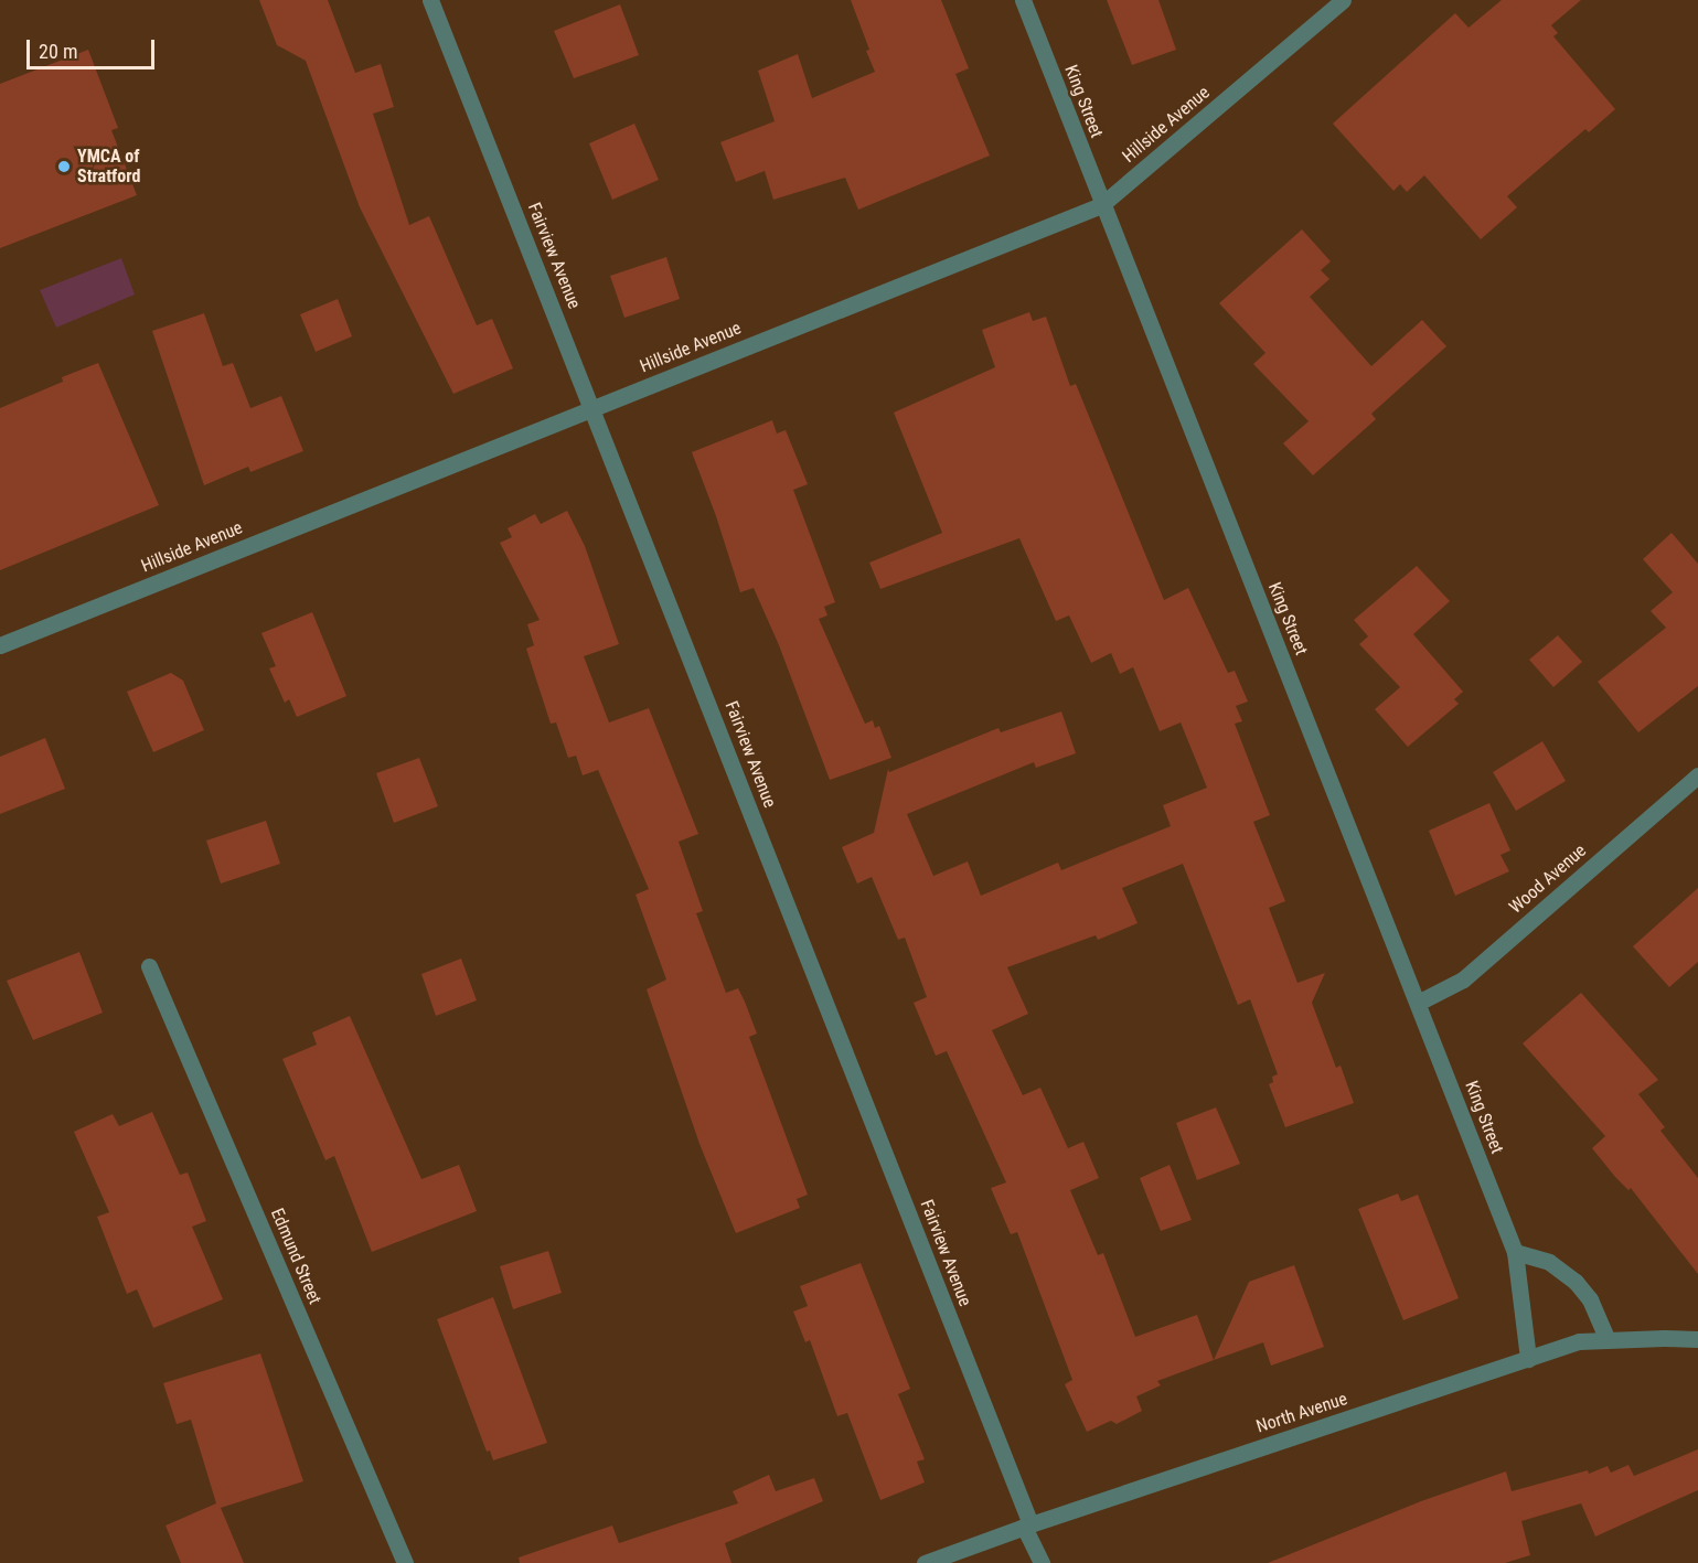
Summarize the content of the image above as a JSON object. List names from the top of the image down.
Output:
{
  "streets": {
    "street": [
      "King Street",
      "Hillside Avenue",
      "Fairview Avenue",
      "Wood Avenue",
      "Edmund Street",
      "North Avenue"
    ]
  },
  "crossings": [
    ["King Street", "Hillside Avenue"],
    ["King Street", "Wood Avenue"],
    ["King Street", "North Avenue"],
    ["Hillside Avenue", "Fairview Avenue"],
    ["Fairview Avenue", "North Avenue"]
  ],
  "places": ["YMCA of Stratford"],
  "scale_bar": "20 m"
}
